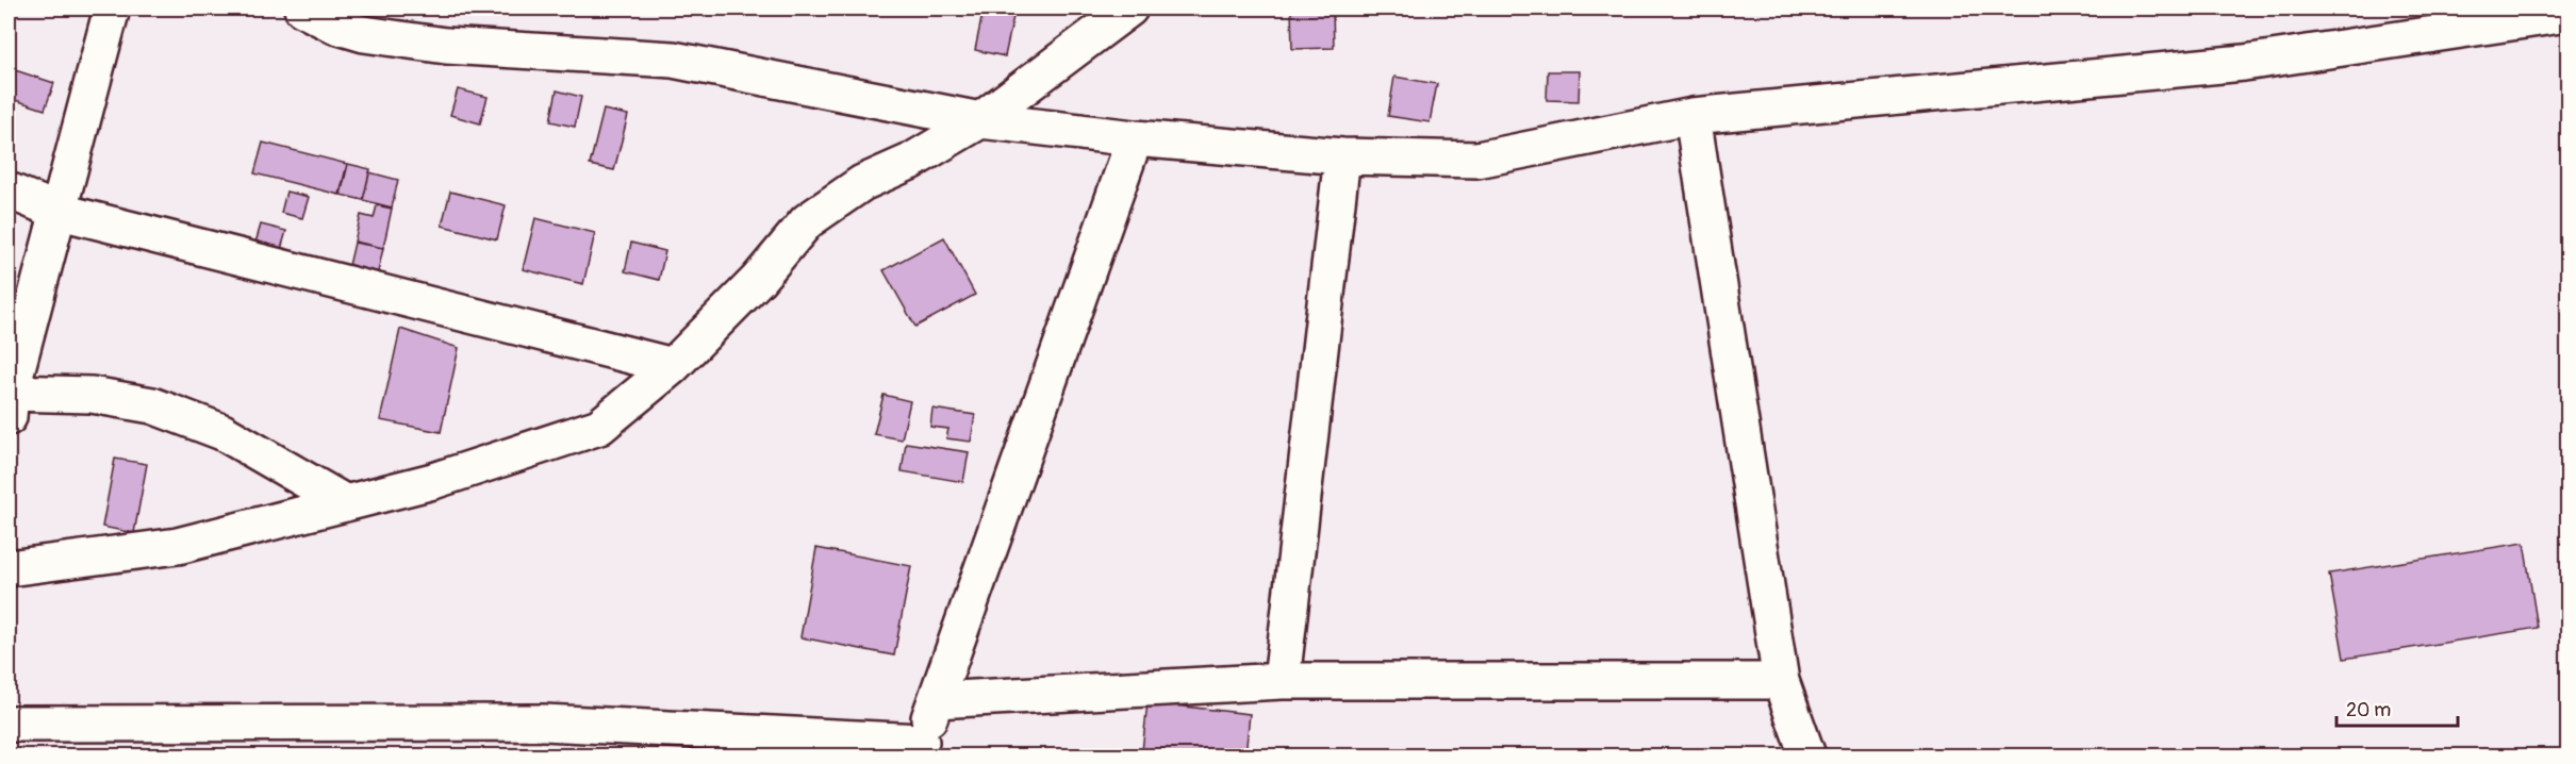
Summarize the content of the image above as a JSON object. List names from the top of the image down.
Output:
{
  "scale_bar": "20 m"
}
